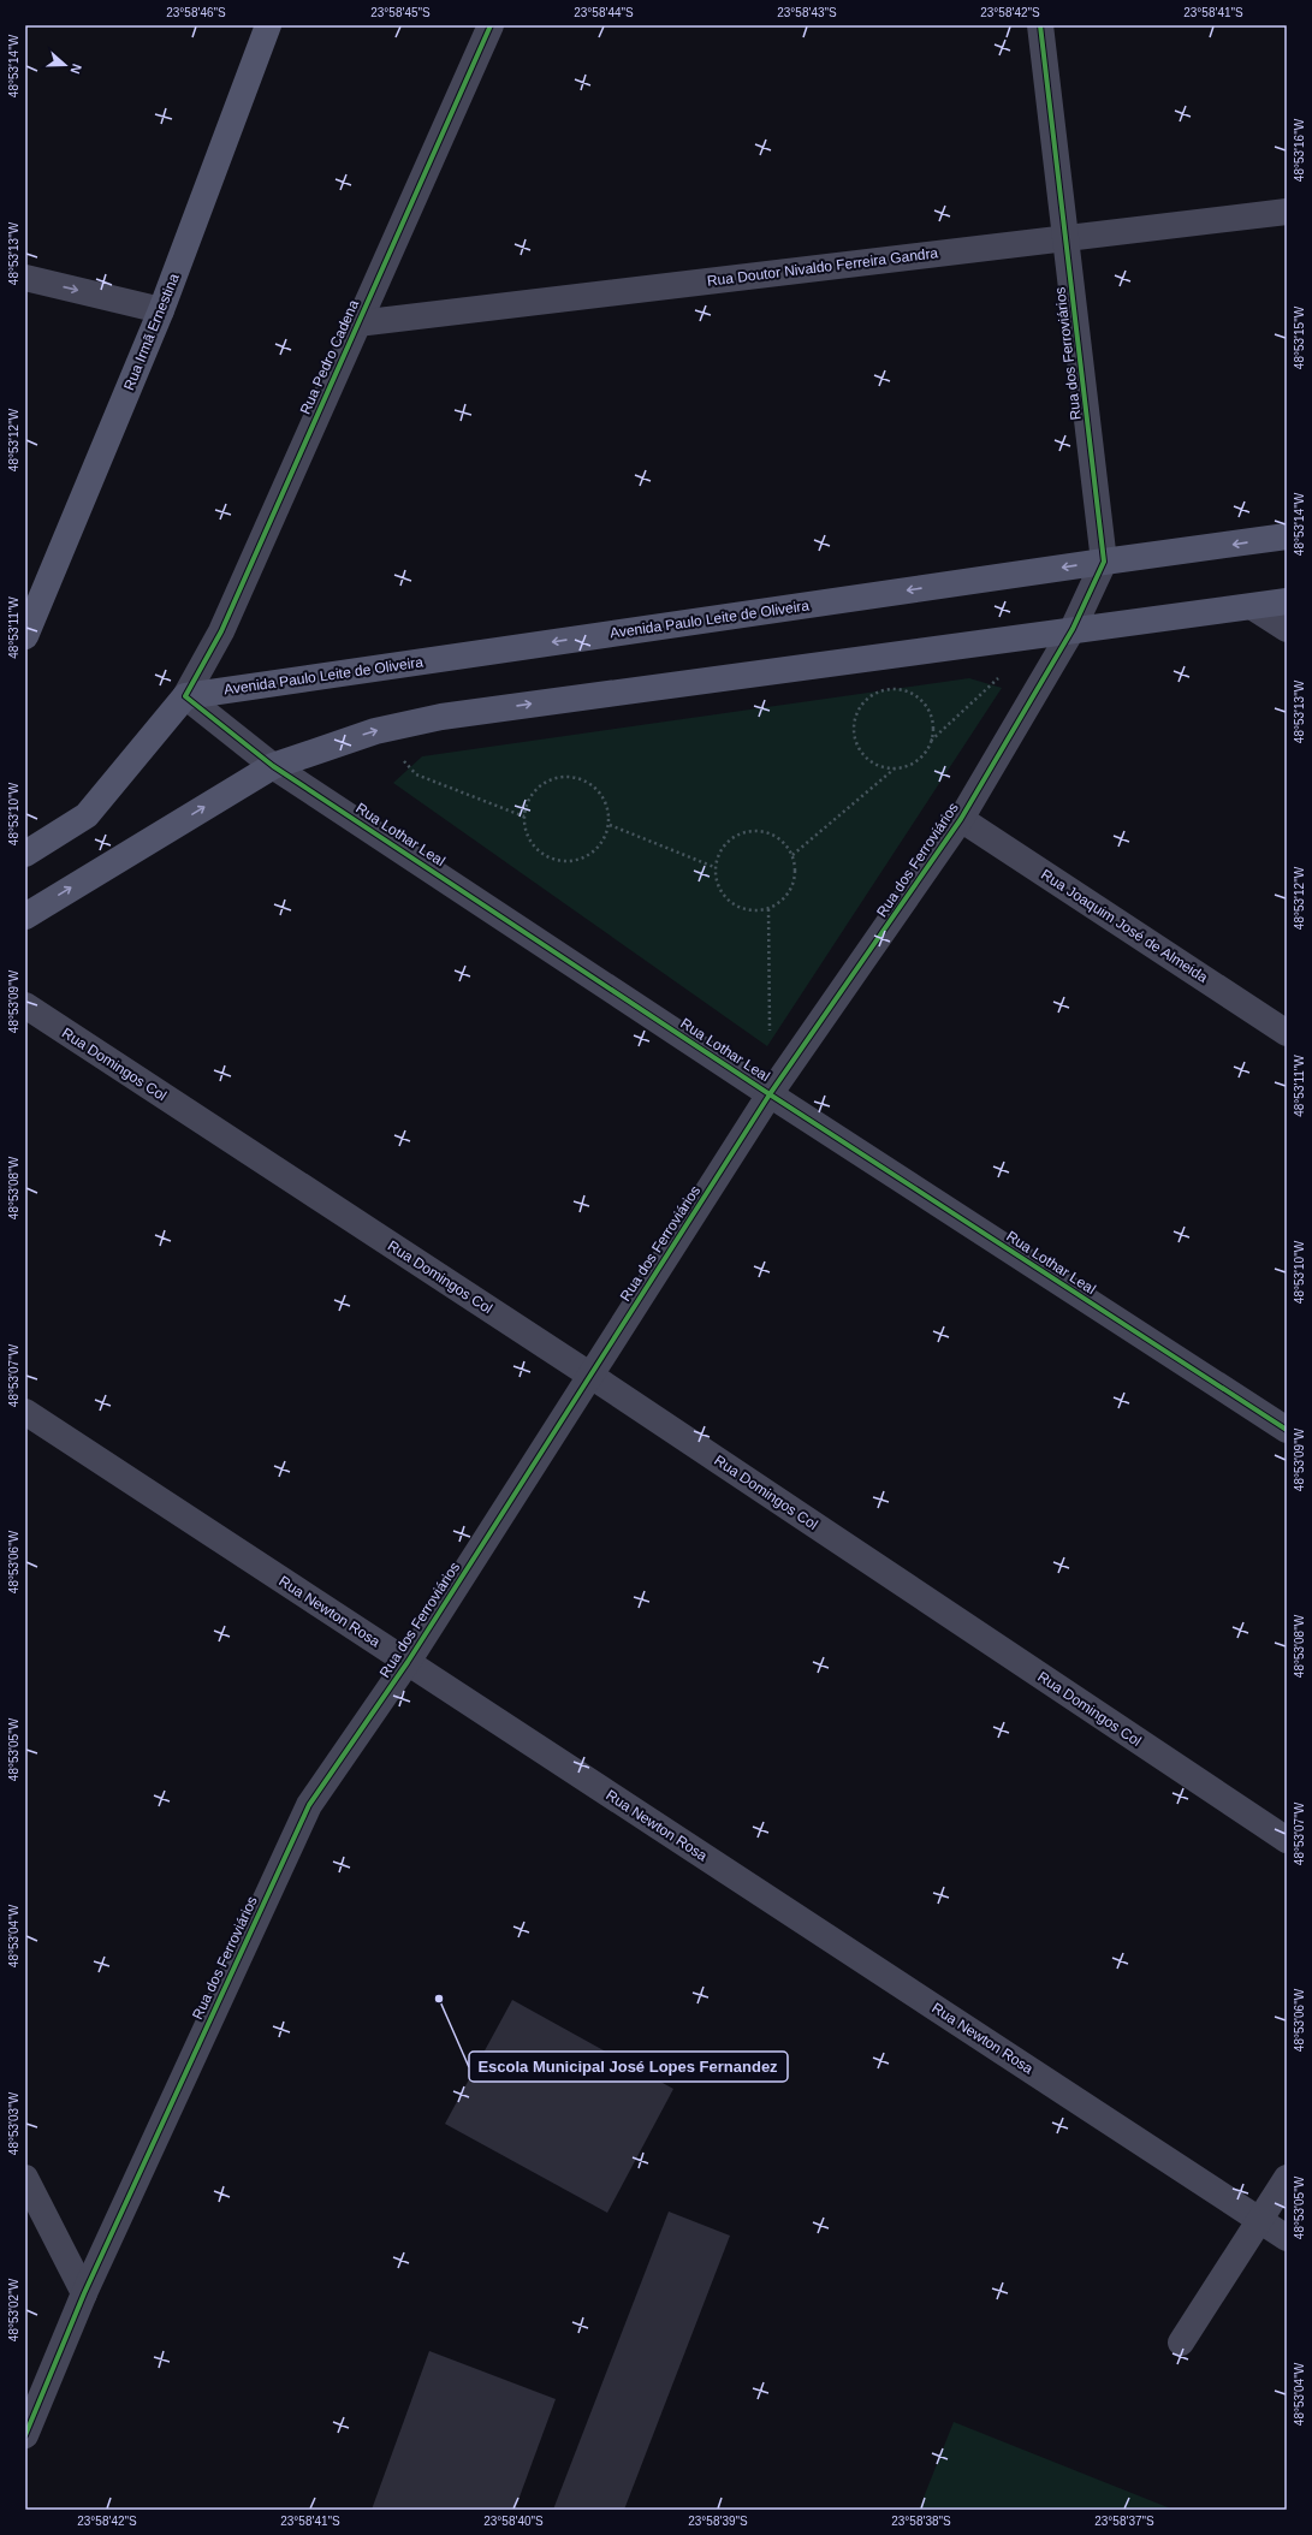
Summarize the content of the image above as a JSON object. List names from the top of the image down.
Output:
{
  "streets": {
    "street": [
      "Rua Doutor Nivaldo Ferreira Gandra",
      "Rua Irmã Ernestina",
      "Rua dos Ferroviários",
      "Rua Pedro Cadena",
      "Avenida Paulo Leite de Oliveira",
      "Rua Lothar Leal",
      "Rua Joaquim José de Almeida",
      "Rua Domingos Col",
      "Rua Newton Rosa"
    ]
  },
  "crossings": [
    ["Rua Doutor Nivaldo Ferreira Gandra", "Rua dos Ferroviários"],
    ["Rua Doutor Nivaldo Ferreira Gandra", "Rua Pedro Cadena"],
    ["Rua dos Ferroviários", "Avenida Paulo Leite de Oliveira"],
    ["Rua dos Ferroviários", "Rua Lothar Leal"],
    ["Rua dos Ferroviários", "Rua Joaquim José de Almeida"],
    ["Rua dos Ferroviários", "Rua Domingos Col"],
    ["Rua dos Ferroviários", "Rua Newton Rosa"],
    ["Rua Pedro Cadena", "Avenida Paulo Leite de Oliveira"],
    ["Rua Pedro Cadena", "Rua Lothar Leal"],
    ["Avenida Paulo Leite de Oliveira", "Rua Lothar Leal"]
  ],
  "places": ["Escola Municipal José Lopes Fernandez"],
  "north": "right",
  "coordinates": [
    "23°58'46\"S",
    "23°58'45\"S",
    "23°58'44\"S",
    "23°58'43\"S",
    "23°58'42\"S",
    "23°58'41\"S",
    "48°53'14\"W",
    "48°53'16\"W",
    "48°53'13\"W",
    "48°53'15\"W",
    "48°53'12\"W",
    "48°53'11\"W",
    "48°53'10\"W",
    "48°53'09\"W",
    "48°53'08\"W",
    "48°53'07\"W",
    "48°53'06\"W",
    "48°53'05\"W",
    "48°53'04\"W",
    "48°53'03\"W",
    "48°53'02\"W",
    "23°58'40\"S",
    "23°58'39\"S",
    "23°58'38\"S",
    "23°58'37\"S"
  ]
}
